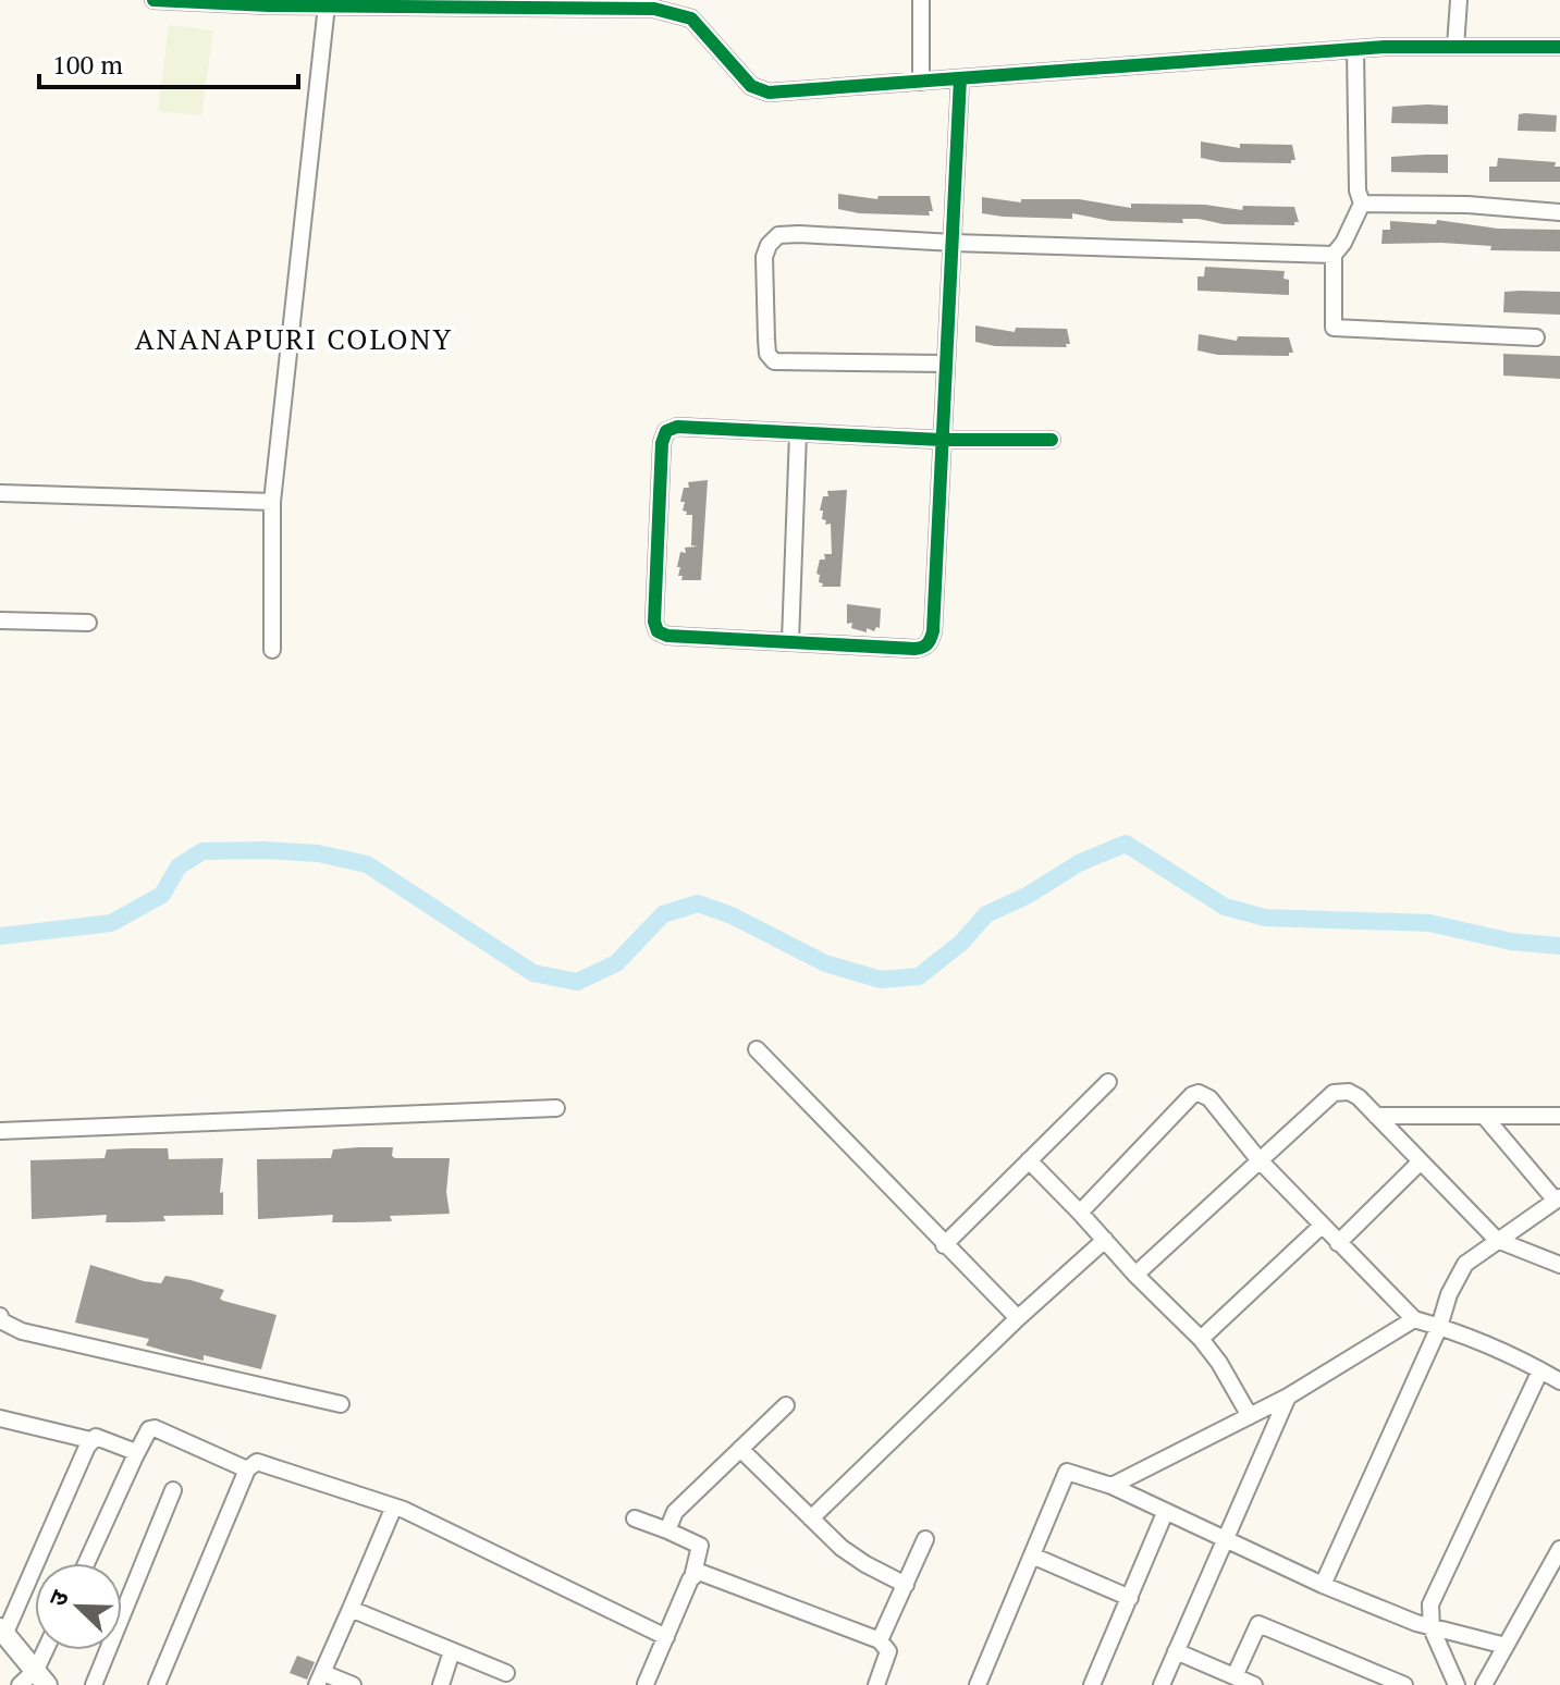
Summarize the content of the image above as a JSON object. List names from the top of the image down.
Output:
{
  "districts": ["ANANAPURI COLONY"],
  "scale_bar": "100 m",
  "north": "top left"
}
